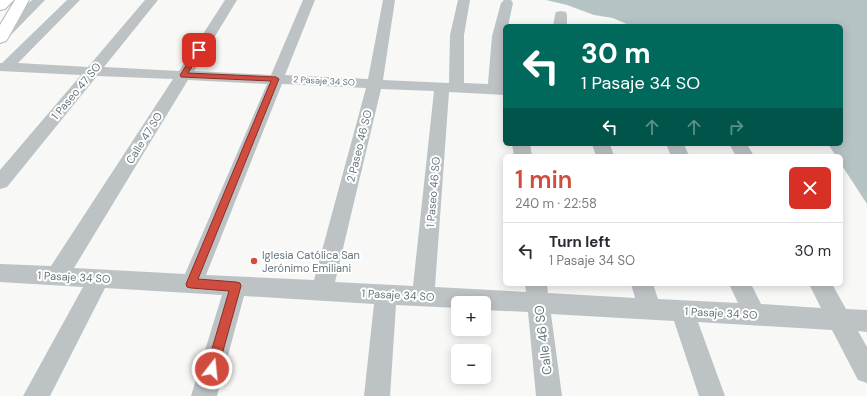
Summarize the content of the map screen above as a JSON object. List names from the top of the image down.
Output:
{
  "streets": {
    "street": [
      "2 Pasaje 34 SO",
      "1 Paseo 47 SO",
      "Calle 47 SO",
      "2 Paseo 46 SO",
      "1 Paseo 46 SO",
      "1 Pasaje 34 SO",
      "Calle 46 SO"
    ]
  },
  "crossings": [
    ["2 Pasaje 34 SO", "1 Paseo 47 SO"],
    ["2 Pasaje 34 SO", "Calle 47 SO"],
    ["2 Pasaje 34 SO", "2 Paseo 46 SO"],
    ["2 Pasaje 34 SO", "1 Paseo 46 SO"],
    ["Calle 47 SO", "1 Pasaje 34 SO"],
    ["2 Paseo 46 SO", "1 Pasaje 34 SO"],
    ["1 Paseo 46 SO", "1 Pasaje 34 SO"],
    ["1 Pasaje 34 SO", "Calle 46 SO"]
  ],
  "places": ["Iglesia Católica San Jerónimo Emiliani"],
  "page": {
    "turn": ["30 m", "1 Pasaje 34 SO"],
    "heading": ["1 min", "240 m · 22:58"],
    "list": [
      {
        "name": "Turn left",
        "note": "1 Pasaje 34 SO",
        "value": "30 m"
      }
    ],
    "map_buttons": ["+", "−"]
  }
}
